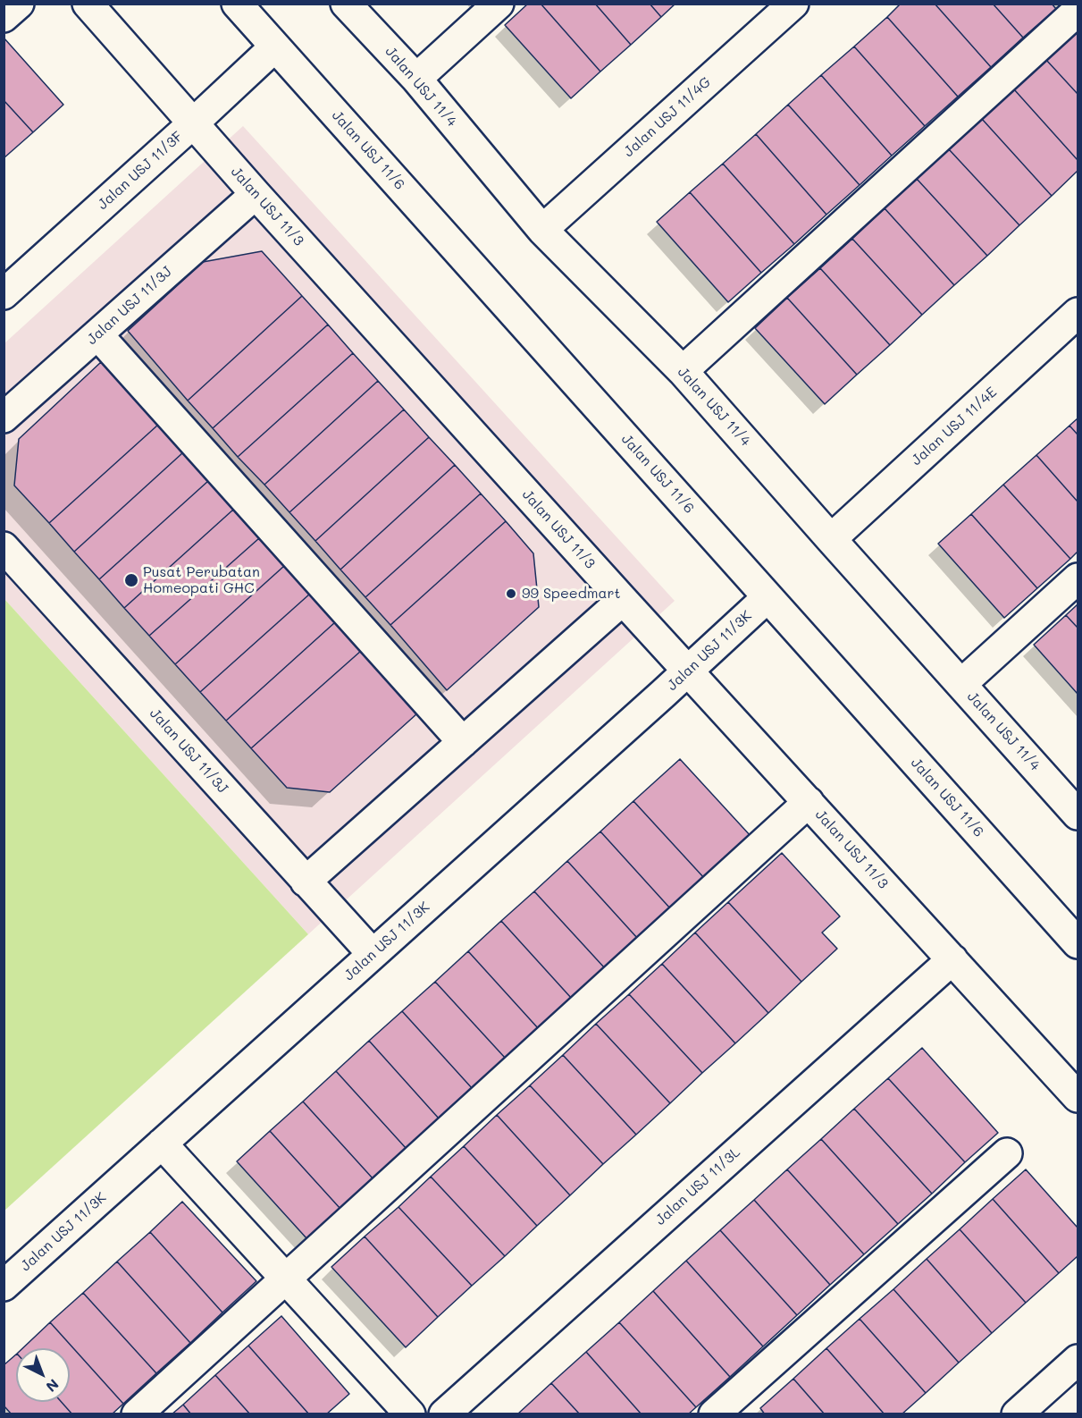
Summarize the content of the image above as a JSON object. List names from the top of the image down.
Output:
{
  "streets": {
    "street": [
      "Jalan USJ 11/4",
      "Jalan USJ 11/4G",
      "Jalan USJ 11/6",
      "Jalan USJ 11/3F",
      "Jalan USJ 11/3",
      "Jalan USJ 11/3J",
      "Jalan USJ 11/4E",
      "Jalan USJ 11/3K",
      "Jalan USJ 11/3L"
    ]
  },
  "crossings": [
    ["Jalan USJ 11/4", "Jalan USJ 11/4G"],
    ["Jalan USJ 11/4", "Jalan USJ 11/4E"],
    ["Jalan USJ 11/6", "Jalan USJ 11/3F"],
    ["Jalan USJ 11/6", "Jalan USJ 11/3K"],
    ["Jalan USJ 11/3F", "Jalan USJ 11/3"],
    ["Jalan USJ 11/3", "Jalan USJ 11/3J"],
    ["Jalan USJ 11/3", "Jalan USJ 11/3K"],
    ["Jalan USJ 11/3", "Jalan USJ 11/3L"],
    ["Jalan USJ 11/3J", "Jalan USJ 11/3K"]
  ],
  "places": ["Pusat Perubatan Homeopati GHC", "99 Speedmart"],
  "north": "bottom right"
}
